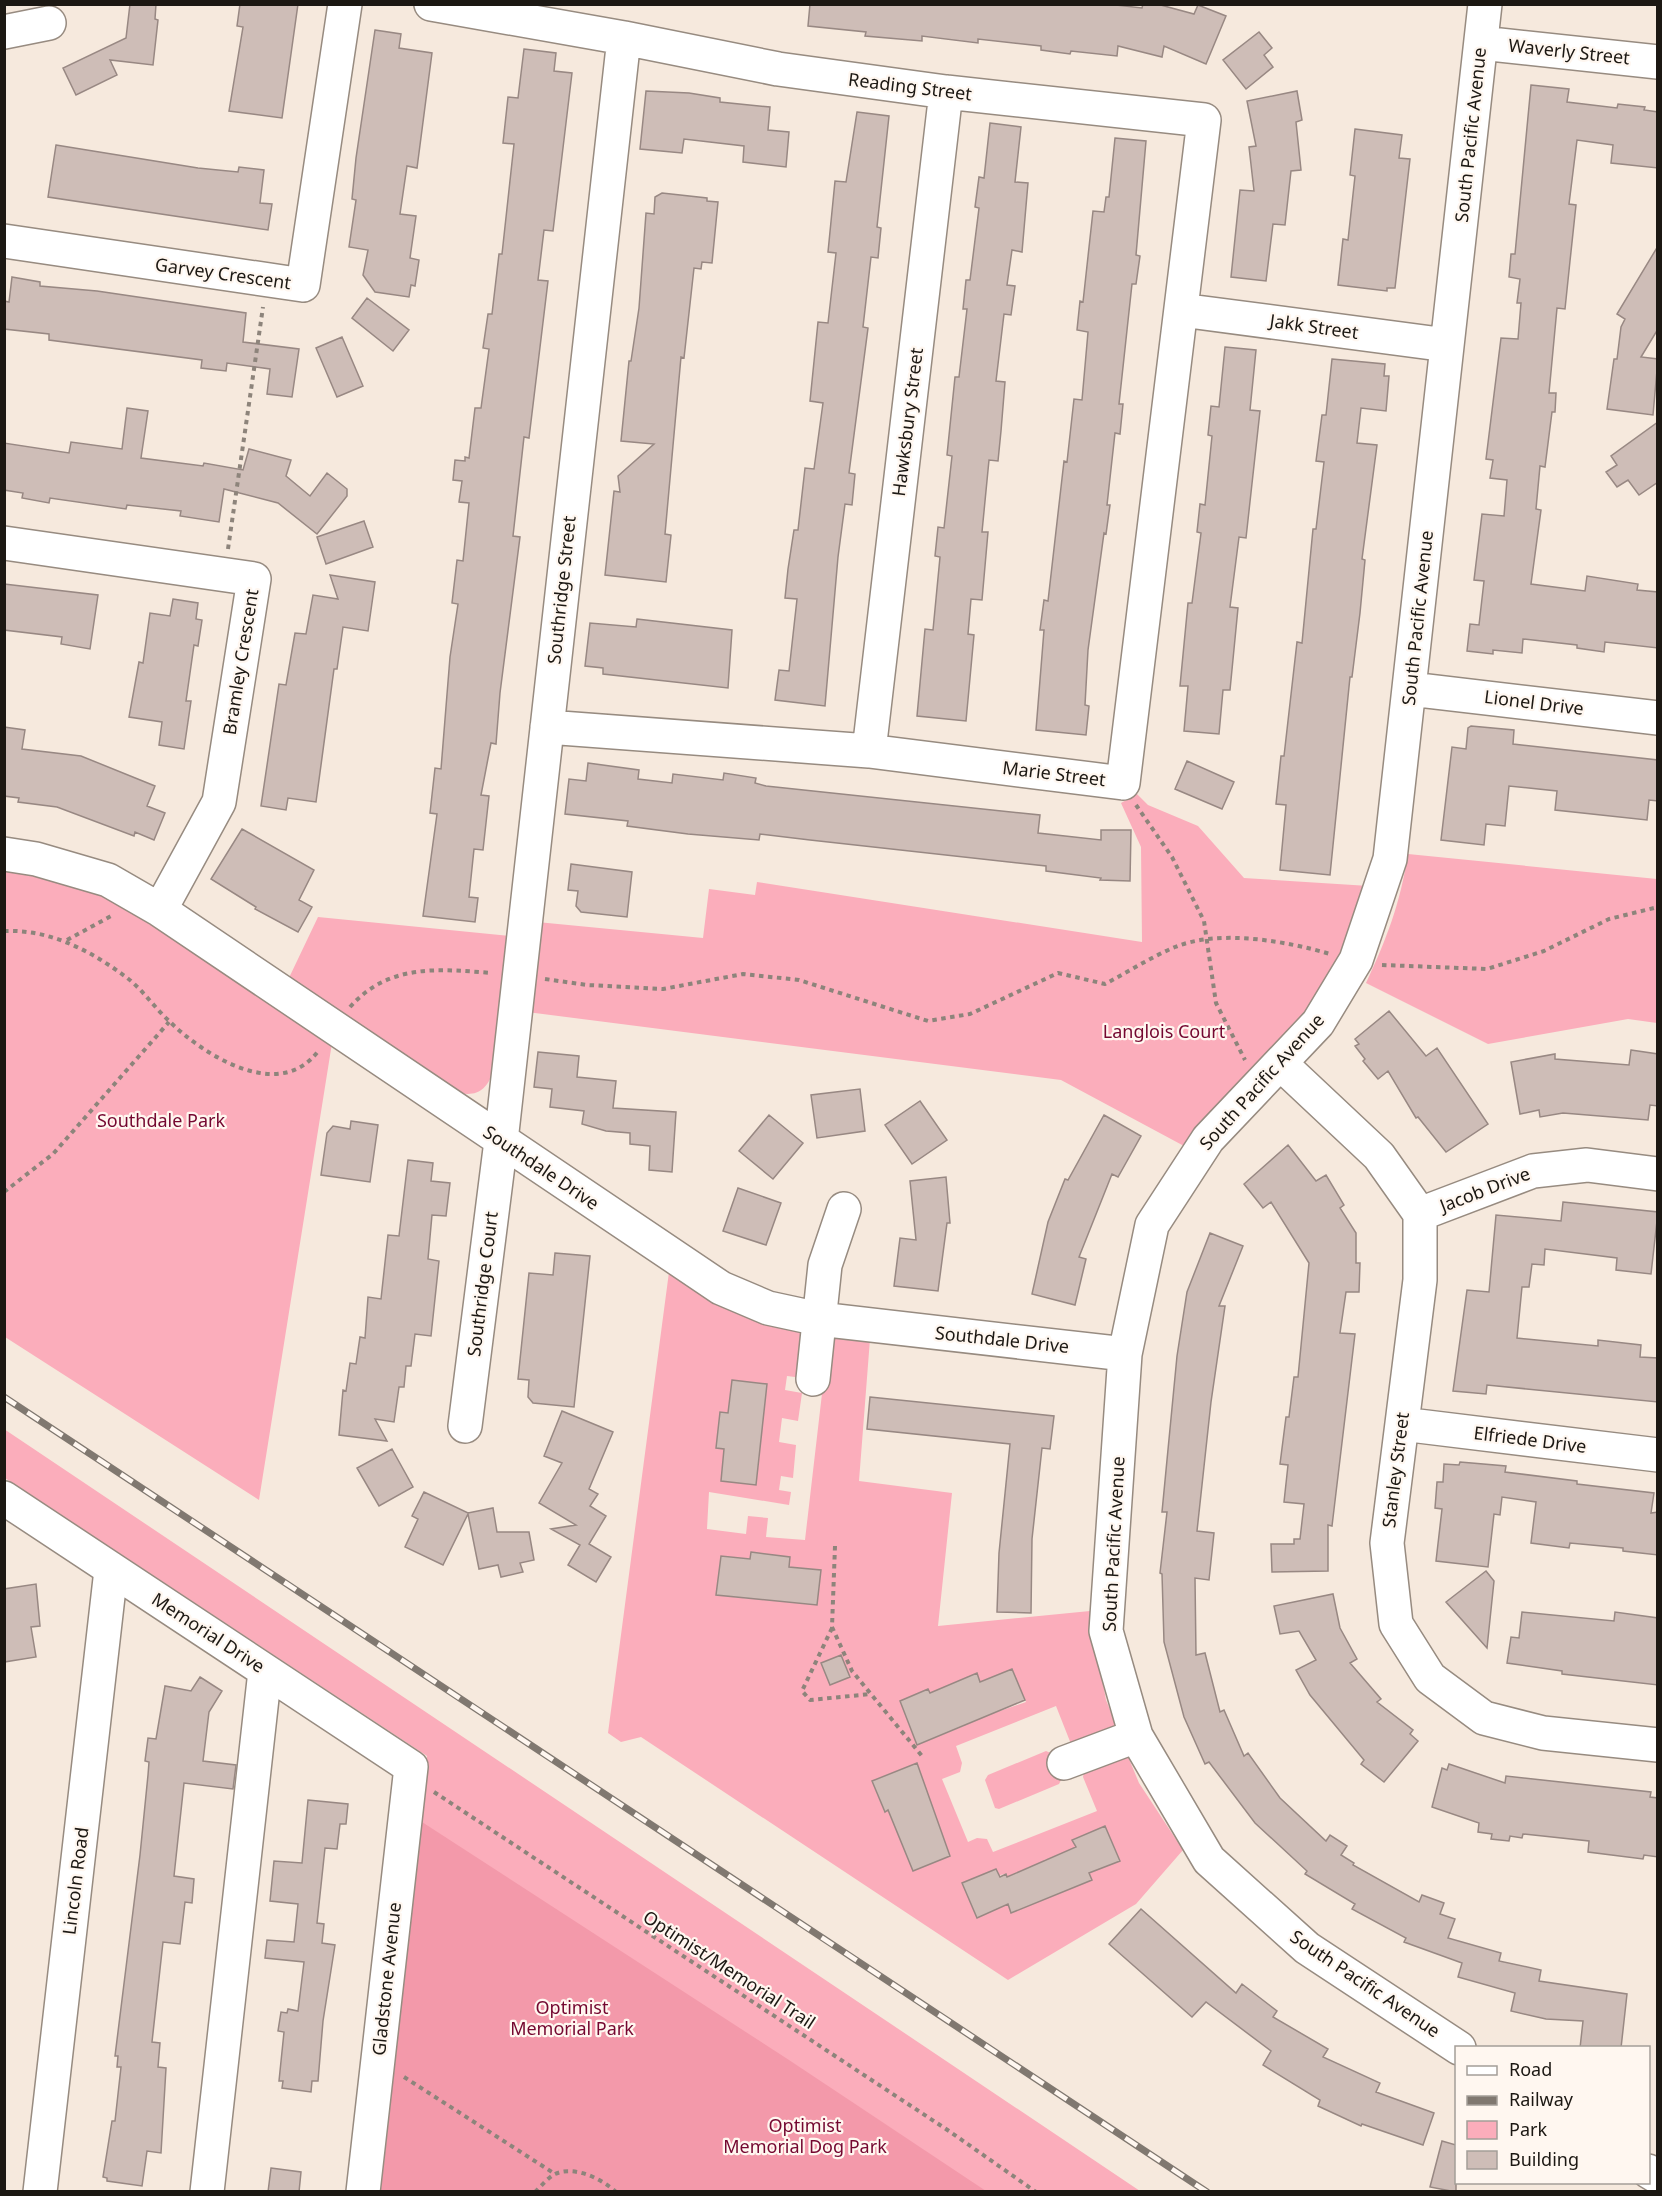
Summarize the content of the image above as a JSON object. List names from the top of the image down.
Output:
{
  "streets": {
    "street": [
      "Waverly Street",
      "Reading Street",
      "South Pacific Avenue",
      "Garvey Crescent",
      "Jakk Street",
      "Hawksbury Street",
      "Southridge Street",
      "Bramley Crescent",
      "Lionel Drive",
      "Marie Street",
      "Southdale Drive",
      "Jacob Drive",
      "Southridge Court",
      "Elfriede Drive",
      "Stanley Street",
      "Memorial Drive",
      "Lincoln Road",
      "Gladstone Avenue"
    ],
    "path": ["Optimist/Memorial Trail"]
  },
  "crossings": [
    ["Waverly Street", "South Pacific Avenue"],
    ["Reading Street", "Jakk Street"],
    ["Reading Street", "Hawksbury Street"],
    ["Reading Street", "Southridge Street"],
    ["Reading Street", "Marie Street"],
    ["South Pacific Avenue", "Jakk Street"],
    ["South Pacific Avenue", "Lionel Drive"],
    ["South Pacific Avenue", "Southdale Drive"],
    ["Jakk Street", "Marie Street"],
    ["Hawksbury Street", "Marie Street"],
    ["Southridge Street", "Marie Street"],
    ["Southridge Street", "Southdale Drive"],
    ["Southridge Street", "Southridge Court"],
    ["Bramley Crescent", "Southdale Drive"],
    ["Southdale Drive", "Southridge Court"],
    ["Jacob Drive", "Stanley Street"],
    ["Elfriede Drive", "Stanley Street"],
    ["Memorial Drive", "Lincoln Road"],
    ["Memorial Drive", "Optimist/Memorial Trail"],
    ["Memorial Drive", "Gladstone Avenue"],
    ["Optimist/Memorial Trail", "Gladstone Avenue"]
  ],
  "parks": [
    "Langlois Court",
    "Southdale Park",
    "Optimist Memorial Park",
    "Optimist Memorial Dog Park"
  ],
  "legend": [
    "Road",
    "Railway",
    "Park",
    "Building"
  ]
}
